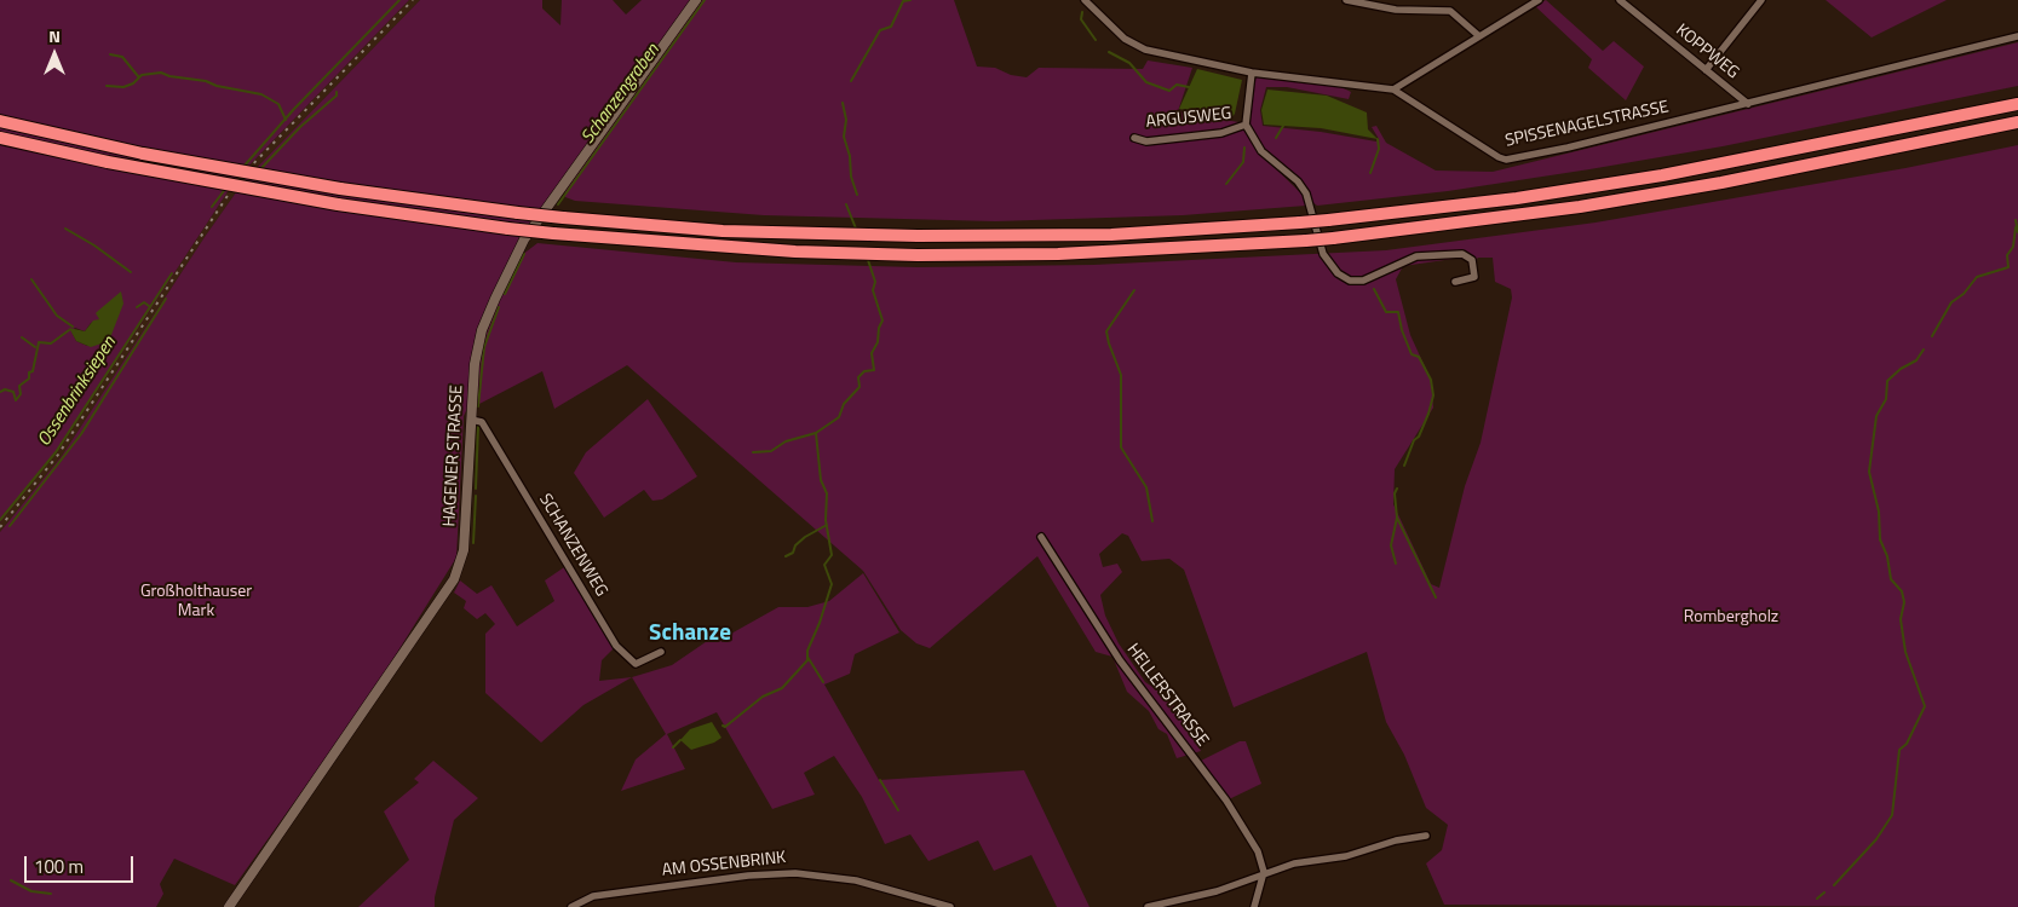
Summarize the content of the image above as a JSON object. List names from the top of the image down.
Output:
{
  "streets": {
    "main road": ["HAGENER STRASSE"],
    "street": [
      "KOPPWEG",
      "ARGUSWEG",
      "SPISSENAGELSTRASSE",
      "SCHANZENWEG",
      "HELLERSTRASSE",
      "AM OSSENBRINK"
    ]
  },
  "crossings": [
    ["KOPPWEG", "SPISSENAGELSTRASSE"],
    ["ARGUSWEG", "SPISSENAGELSTRASSE"],
    ["HAGENER STRASSE", "SCHANZENWEG"]
  ],
  "districts": ["Schanze"],
  "water": ["Schanzengraben", "Ossenbrinksiepen"],
  "parks": ["Großholthauser Mark", "Rombergholz"],
  "scale_bar": "100 m",
  "north": "top"
}
